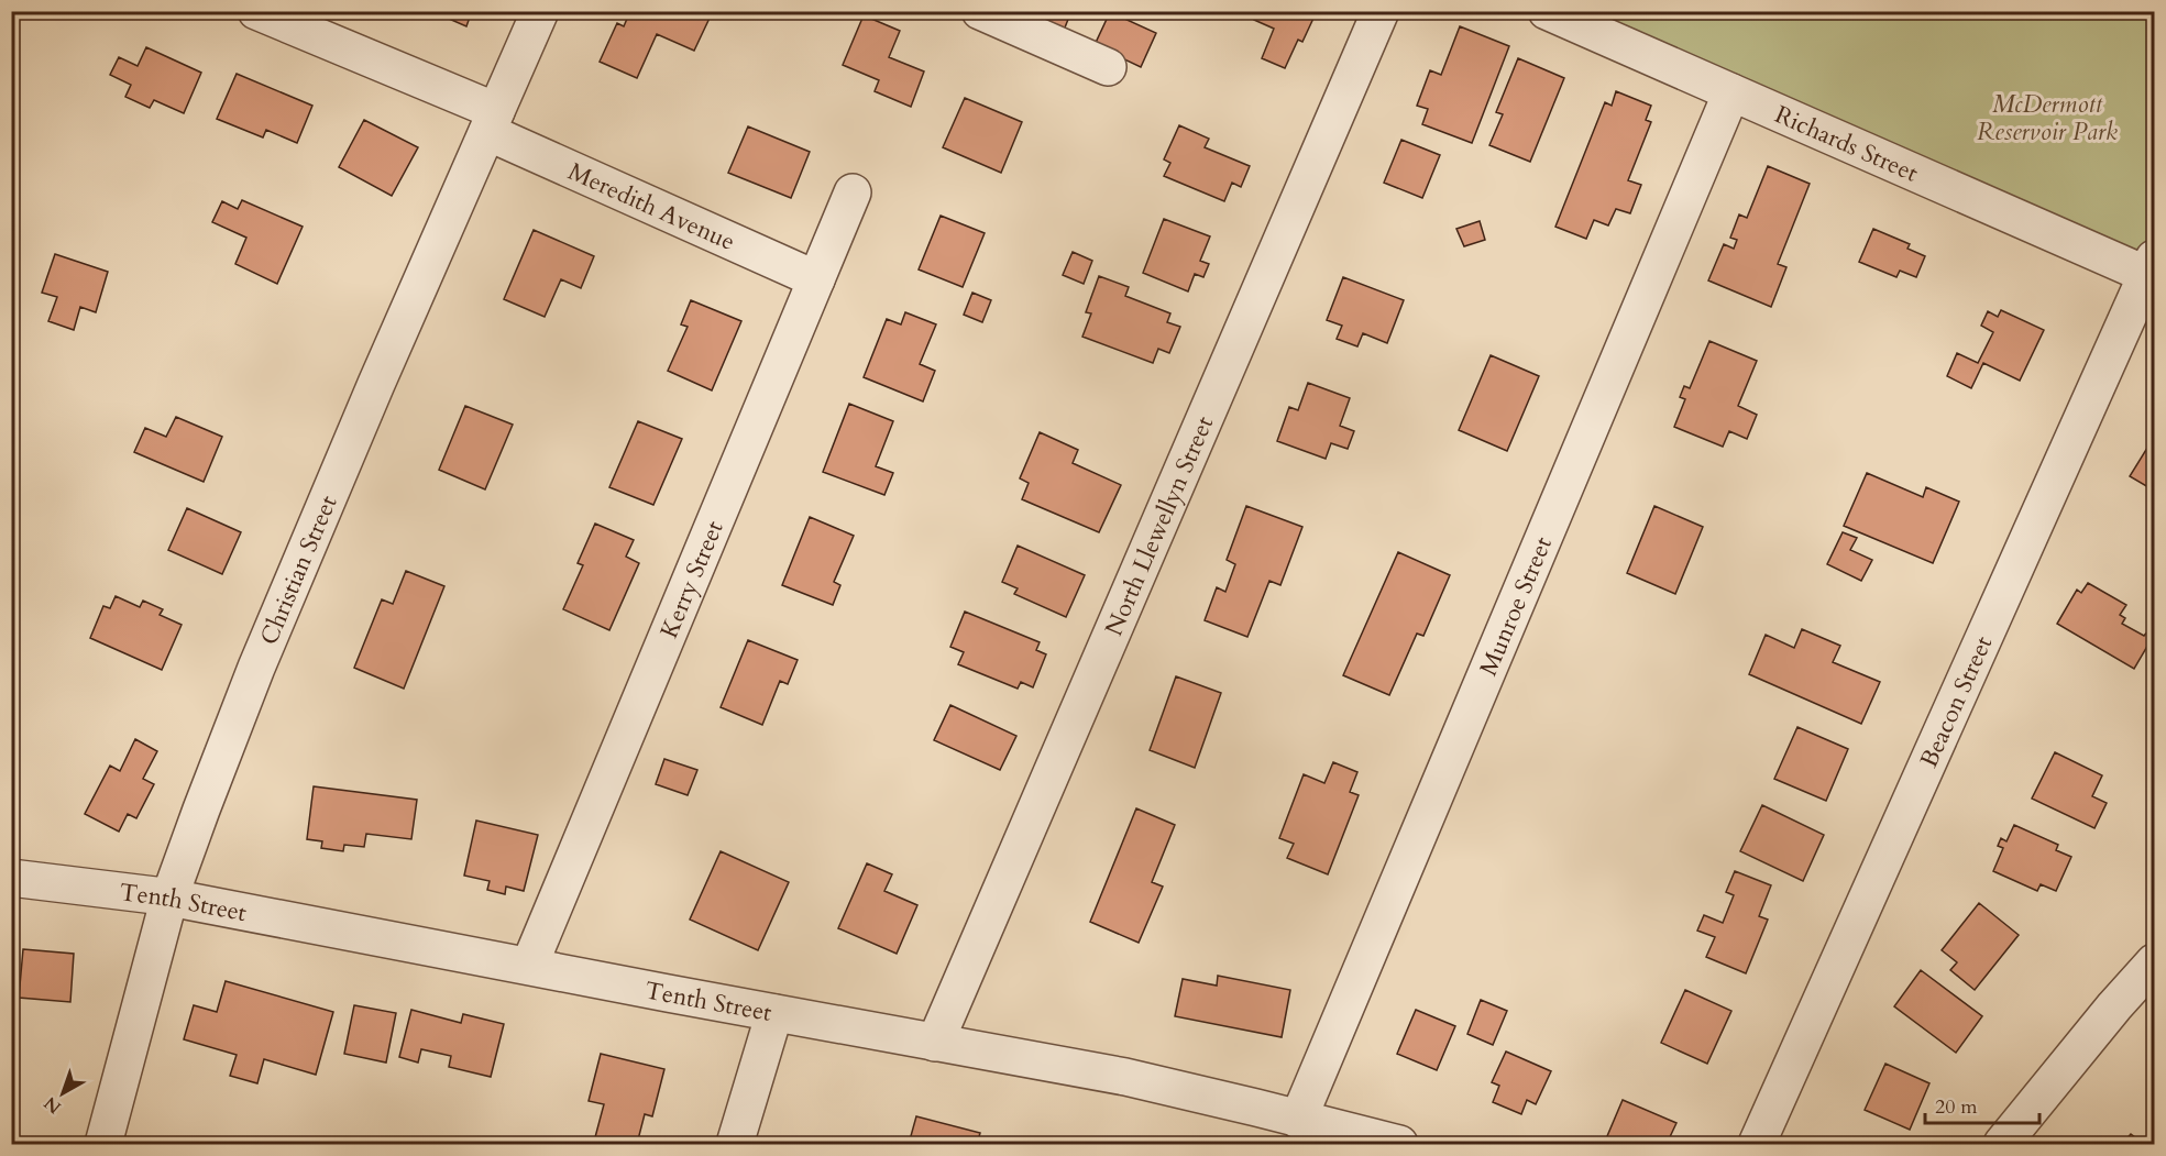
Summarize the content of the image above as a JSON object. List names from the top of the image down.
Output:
{
  "streets": {
    "street": [
      "Richards Street",
      "Meredith Avenue",
      "North Llewellyn Street",
      "Christian Street",
      "Kerry Street",
      "Munroe Street",
      "Beacon Street",
      "Tenth Street"
    ]
  },
  "crossings": [
    ["Richards Street", "Munroe Street"],
    ["Richards Street", "Beacon Street"],
    ["Meredith Avenue", "Christian Street"],
    ["Meredith Avenue", "Kerry Street"],
    ["North Llewellyn Street", "Tenth Street"],
    ["Christian Street", "Tenth Street"],
    ["Kerry Street", "Tenth Street"],
    ["Munroe Street", "Tenth Street"]
  ],
  "parks": ["McDermott Reservoir Park"],
  "scale_bar": "20 m",
  "north": "bottom left"
}
